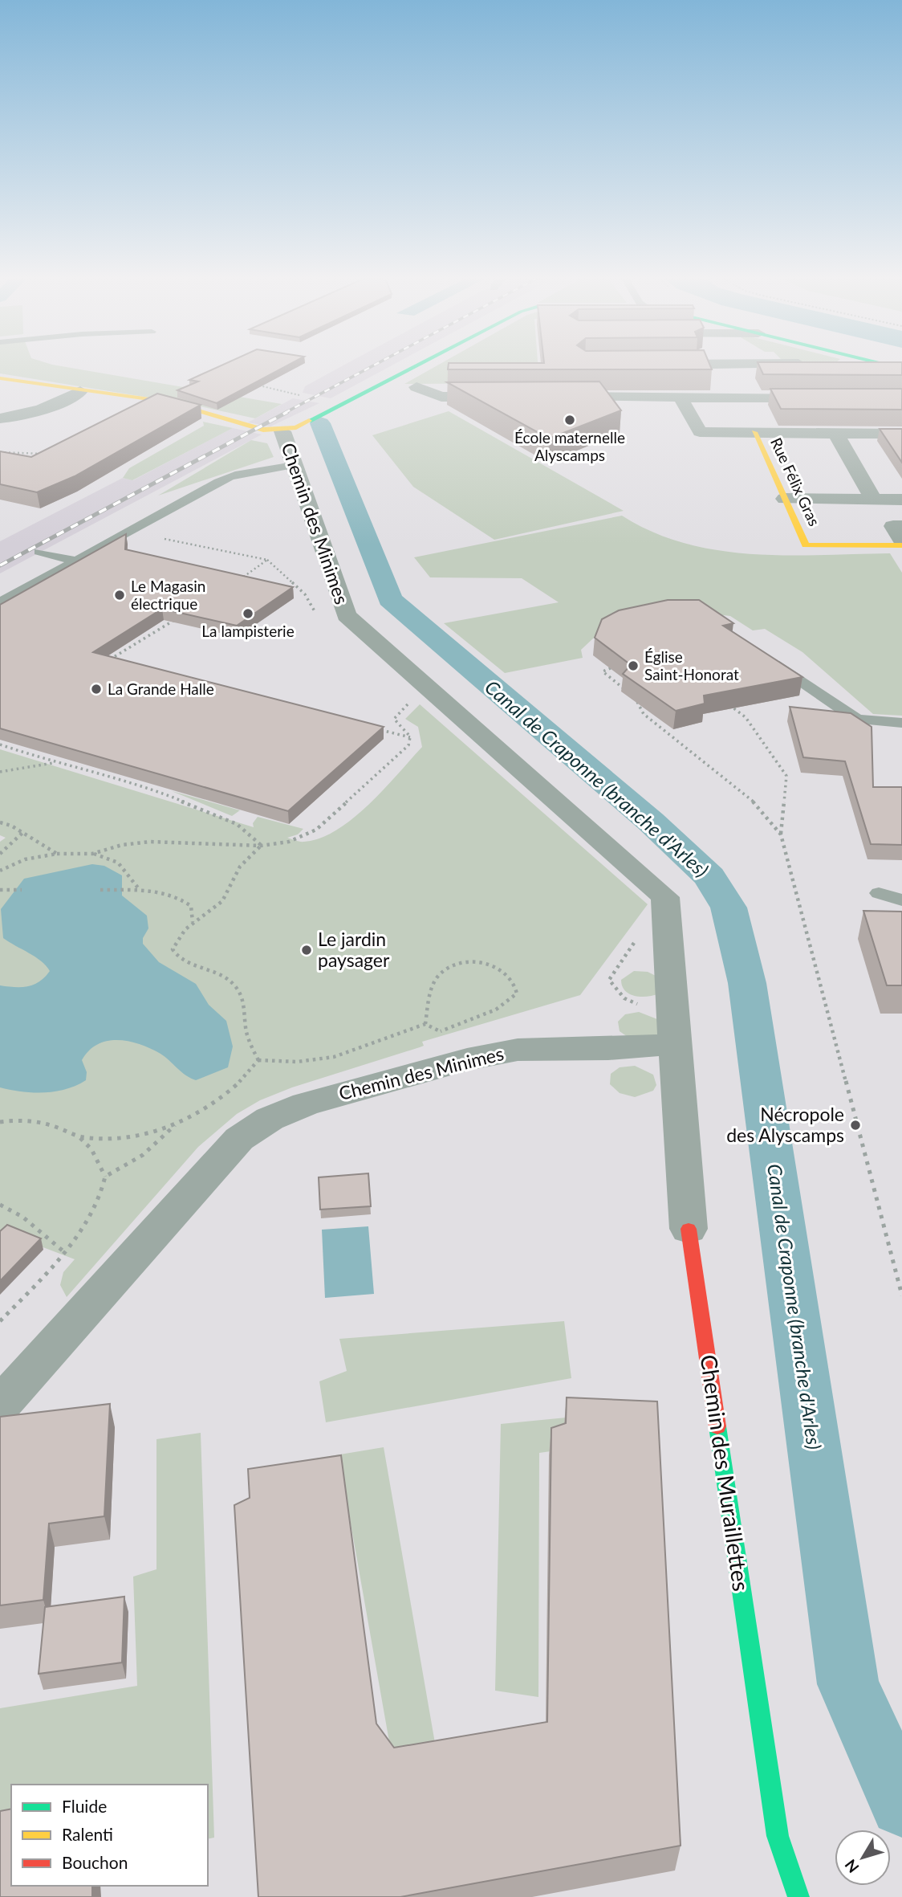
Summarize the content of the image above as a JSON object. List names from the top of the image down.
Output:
{
  "streets": {
    "street": ["Rue Félix Gras", "Chemin des Minimes", "Chemin des Muraillettes"]
  },
  "crossings": [
    ["Chemin des Minimes", "Chemin des Muraillettes"]
  ],
  "water": ["Canal de Craponne (branche d'Arles)"],
  "places": [
    "École maternelle Alyscamps",
    "Le Magasin électrique",
    "La lampisterie",
    "Église Saint-Honorat",
    "La Grande Halle",
    "Le jardin paysager",
    "Nécropole des Alyscamps"
  ],
  "legend": ["Fluide", "Ralenti", "Bouchon"],
  "north": "bottom left"
}
